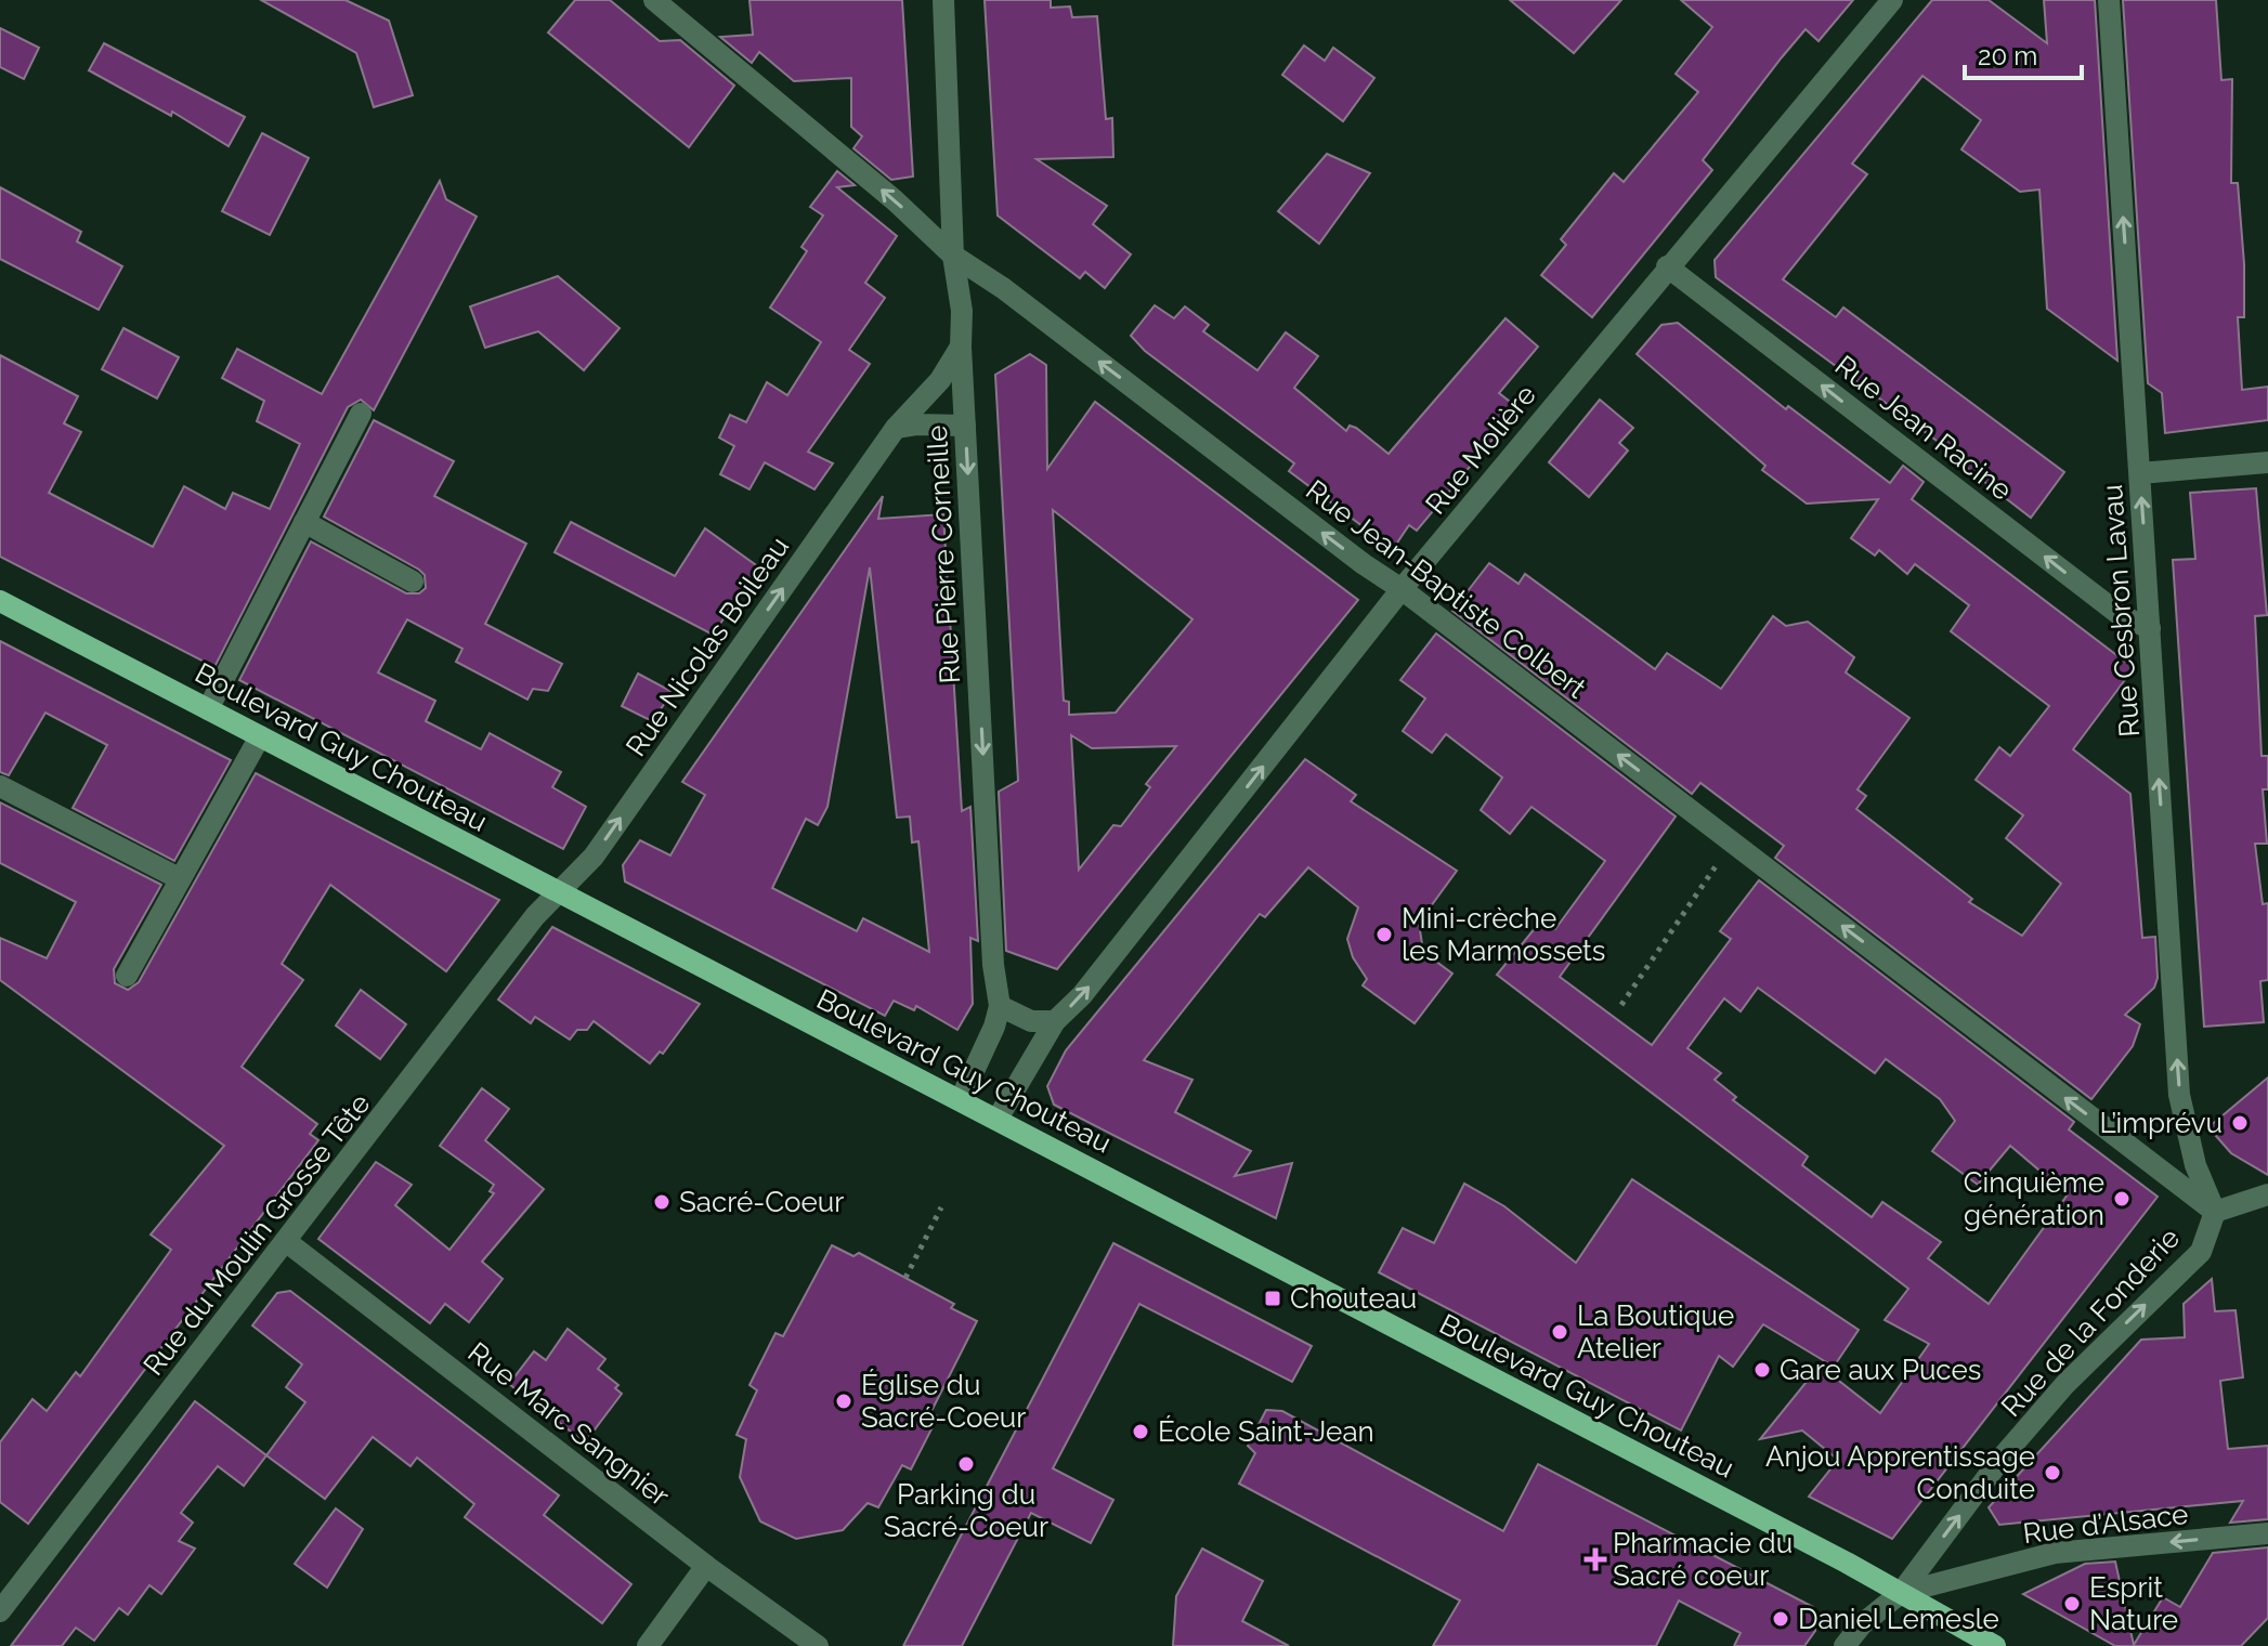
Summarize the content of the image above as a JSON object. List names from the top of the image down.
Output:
{
  "streets": {
    "main road": ["Boulevard Guy Chouteau"],
    "street": [
      "Rue Jean Racine",
      "Rue Molière",
      "Rue Pierre Corneille",
      "Rue Jean-Baptiste Colbert",
      "Rue Cesbron Lavau",
      "Rue Nicolas Boileau",
      "Rue du Moulin Grosse Tête",
      "Rue de la Fonderie",
      "Rue Marc Sangnier",
      "Rue d’Alsace"
    ]
  },
  "crossings": [
    ["Rue Jean Racine", "Rue Molière"],
    ["Rue Jean Racine", "Rue Cesbron Lavau"],
    ["Rue Molière", "Rue Jean-Baptiste Colbert"],
    ["Rue Molière", "Boulevard Guy Chouteau"],
    ["Rue Pierre Corneille", "Rue Jean-Baptiste Colbert"],
    ["Rue Pierre Corneille", "Rue Nicolas Boileau"],
    ["Rue Jean-Baptiste Colbert", "Rue Cesbron Lavau"],
    ["Rue Jean-Baptiste Colbert", "Rue de la Fonderie"],
    ["Rue Cesbron Lavau", "Rue de la Fonderie"],
    ["Rue Nicolas Boileau", "Boulevard Guy Chouteau"],
    ["Rue Nicolas Boileau", "Rue du Moulin Grosse Tête"],
    ["Boulevard Guy Chouteau", "Rue du Moulin Grosse Tête"],
    ["Boulevard Guy Chouteau", "Rue de la Fonderie"],
    ["Boulevard Guy Chouteau", "Rue d’Alsace"],
    ["Rue du Moulin Grosse Tête", "Rue Marc Sangnier"],
    ["Rue de la Fonderie", "Rue d’Alsace"]
  ],
  "one_way": [
    "Rue Jean Racine",
    "Rue Molière",
    "Rue Pierre Corneille",
    "Rue Jean-Baptiste Colbert",
    "Rue Cesbron Lavau",
    "Rue Nicolas Boileau",
    "Rue de la Fonderie",
    "Rue d’Alsace"
  ],
  "places": {
    "other": [
      "Mini-crèche les Marmossets",
      "L’imprévu",
      "Cinquième génération",
      "Sacré-Coeur",
      "La Boutique Atelier",
      "Gare aux Puces",
      "Église du Sacré-Coeur",
      "École Saint-Jean",
      "Parking du Sacré-Coeur",
      "Anjou Apprentissage Conduite",
      "Esprit Nature",
      "Daniel Lemesle"
    ],
    "transit": ["Chouteau"],
    "health": ["Pharmacie du Sacré coeur"]
  },
  "scale_bar": "20 m"
}
